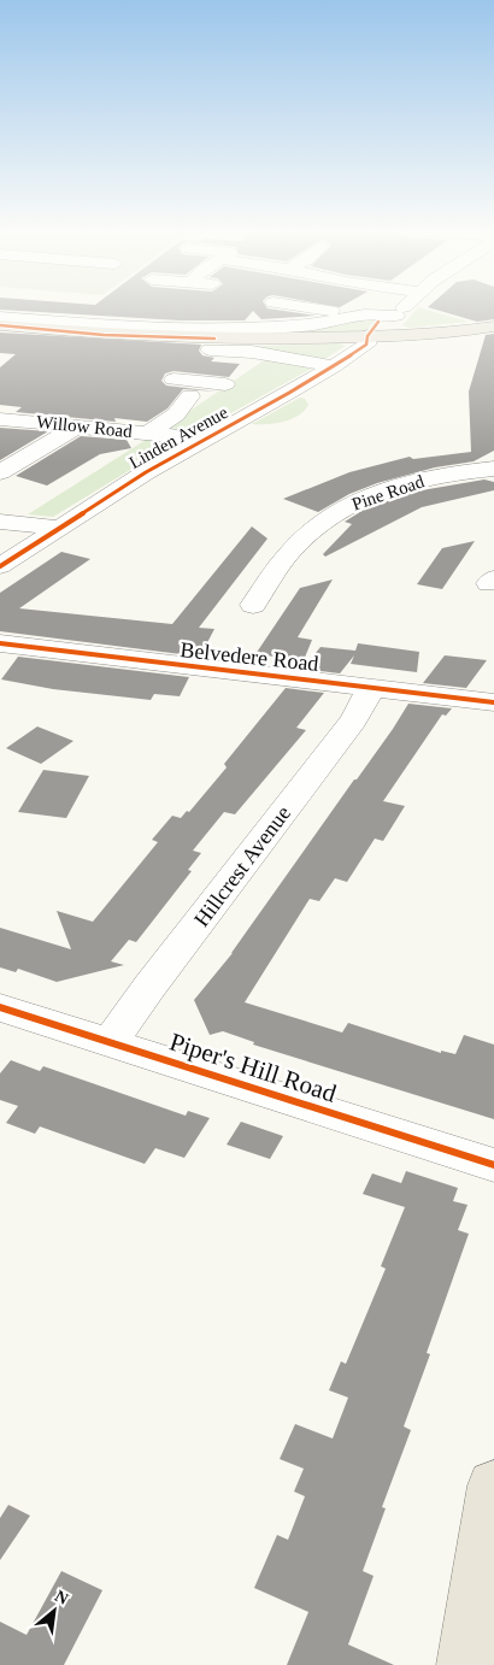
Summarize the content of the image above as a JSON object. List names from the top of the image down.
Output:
{
  "streets": {
    "street": [
      "Willow Road",
      "Linden Avenue",
      "Pine Road",
      "Belvedere Road",
      "Hillcrest Avenue",
      "Piper's Hill Road"
    ]
  },
  "crossings": [
    ["Willow Road", "Linden Avenue"],
    ["Belvedere Road", "Hillcrest Avenue"],
    ["Hillcrest Avenue", "Piper's Hill Road"]
  ],
  "north": "top right"
}
